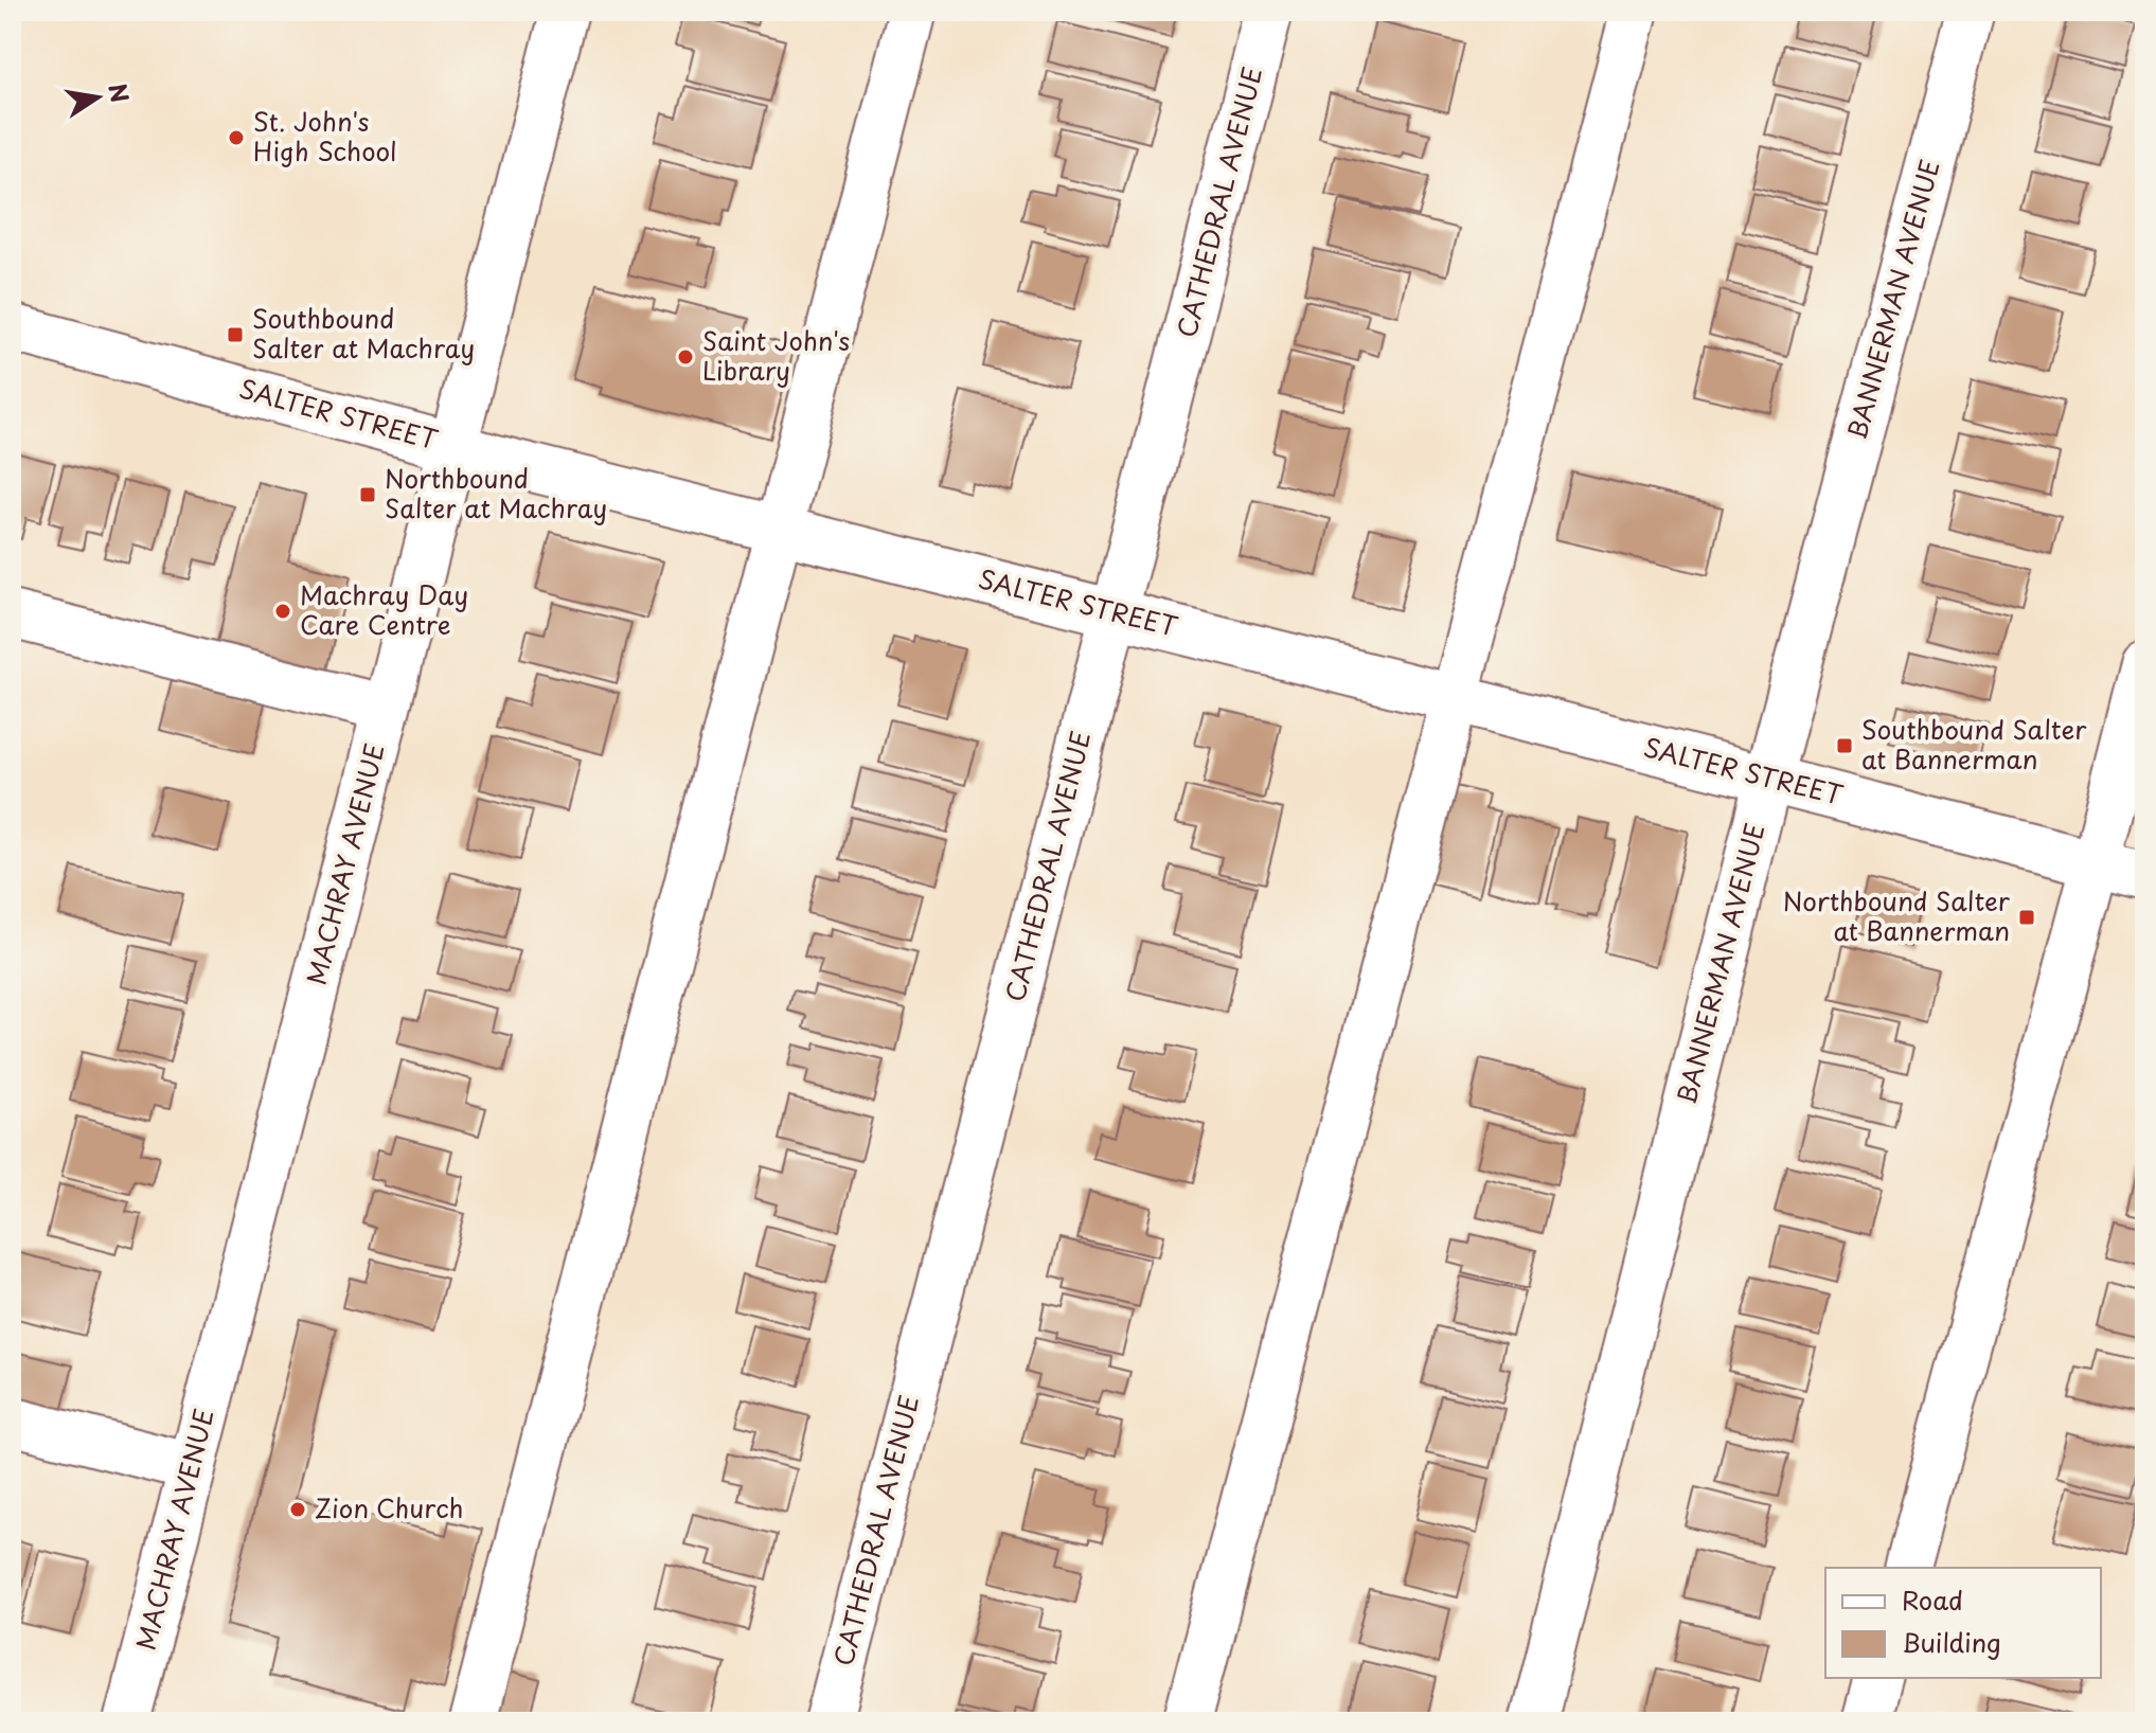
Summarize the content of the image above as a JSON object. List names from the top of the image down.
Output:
{
  "streets": {
    "street": [
      "CATHEDRAL AVENUE",
      "BANNERMAN AVENUE",
      "SALTER STREET",
      "MACHRAY AVENUE"
    ]
  },
  "crossings": [
    ["CATHEDRAL AVENUE", "SALTER STREET"],
    ["BANNERMAN AVENUE", "SALTER STREET"],
    ["SALTER STREET", "MACHRAY AVENUE"]
  ],
  "places": {
    "other": [
      "St. John's High School",
      "Saint John's Library",
      "Machray Day Care Centre",
      "Zion Church"
    ],
    "transit": [
      "Southbound Salter at Machray",
      "Northbound Salter at Machray",
      "Southbound Salter at Bannerman",
      "Northbound Salter at Bannerman"
    ]
  },
  "legend": ["Road", "Building"],
  "north": "right"
}
